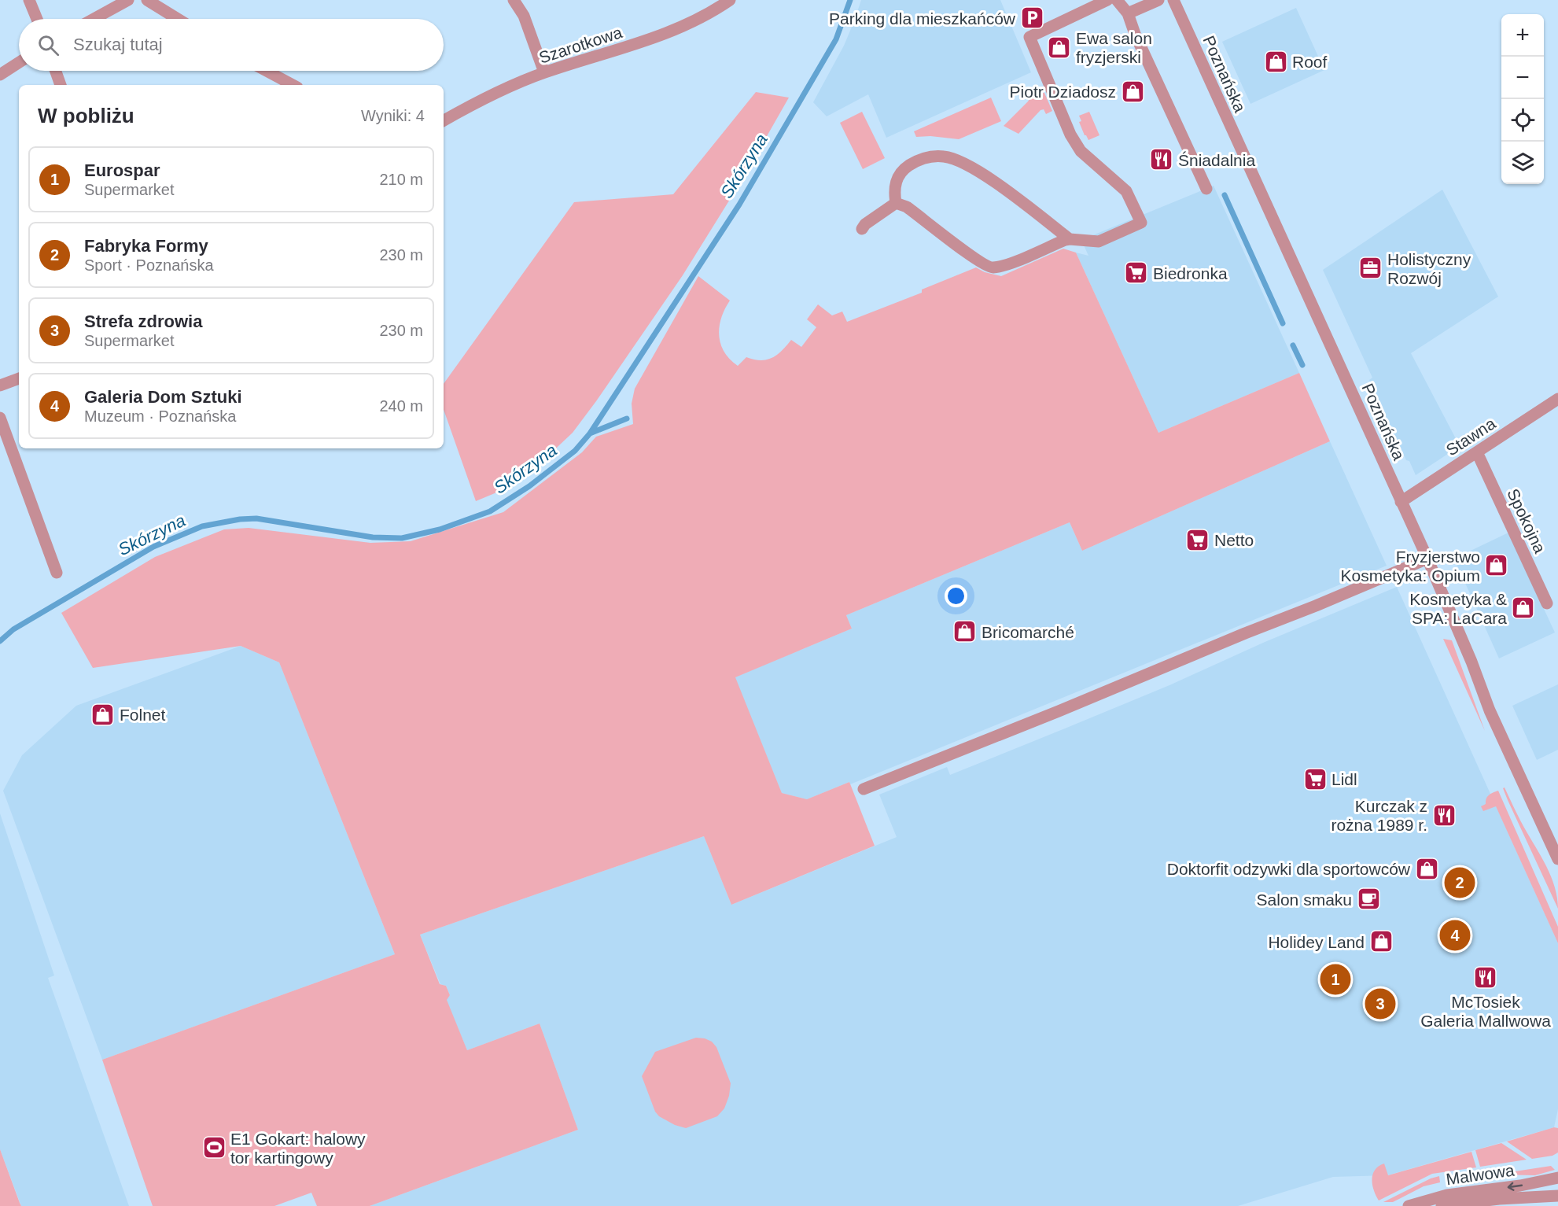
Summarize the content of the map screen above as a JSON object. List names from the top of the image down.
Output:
{
  "streets": {
    "street": [
      "Szarotkowa",
      "Poznańska",
      "Stawna",
      "Spokojna",
      "Malwowa"
    ]
  },
  "crossings": [
    ["Poznańska", "Stawna"],
    ["Stawna", "Spokojna"]
  ],
  "water": ["Skórzyna"],
  "places": {
    "parking": ["Parking dla mieszkańców"],
    "shop": [
      "Ewa salon fryzjerski",
      "Roof",
      "Piotr Dziadosz",
      "Fryzjerstwo Kosmetyka: Opium",
      "Kosmetyka & SPA: LaCara",
      "Bricomarché",
      "Folnet",
      "Doktorfit odzywki dla sportowców",
      "Holidey Land"
    ],
    "restaurant": ["Śniadalnia", "Kurczak z rożna 1989 r.", "McTosiek Galeria Mallwowa"],
    "office": ["Holistyczny Rozwój"],
    "supermarket": ["Biedronka", "Netto", "Lidl"],
    "cafe": ["Salon smaku"],
    "sports": ["E1 Gokart: halowy tor kartingowy"]
  },
  "page": {
    "map_buttons": ["+", "−"],
    "search": "Szukaj tutaj",
    "heading": ["W pobliżu", "Wyniki: 4"],
    "list": [
      {
        "mark": "1",
        "name": "Eurospar",
        "note": "Supermarket",
        "value": "210 m"
      },
      {
        "mark": "2",
        "name": "Fabryka Formy",
        "note": "Sport · Poznańska",
        "value": "230 m"
      },
      {
        "mark": "3",
        "name": "Strefa zdrowia",
        "note": "Supermarket",
        "value": "230 m"
      },
      {
        "mark": "4",
        "name": "Galeria Dom Sztuki",
        "note": "Muzeum · Poznańska",
        "value": "240 m"
      }
    ],
    "pins": [
      "2",
      "4",
      "1",
      "3"
    ]
  }
}
